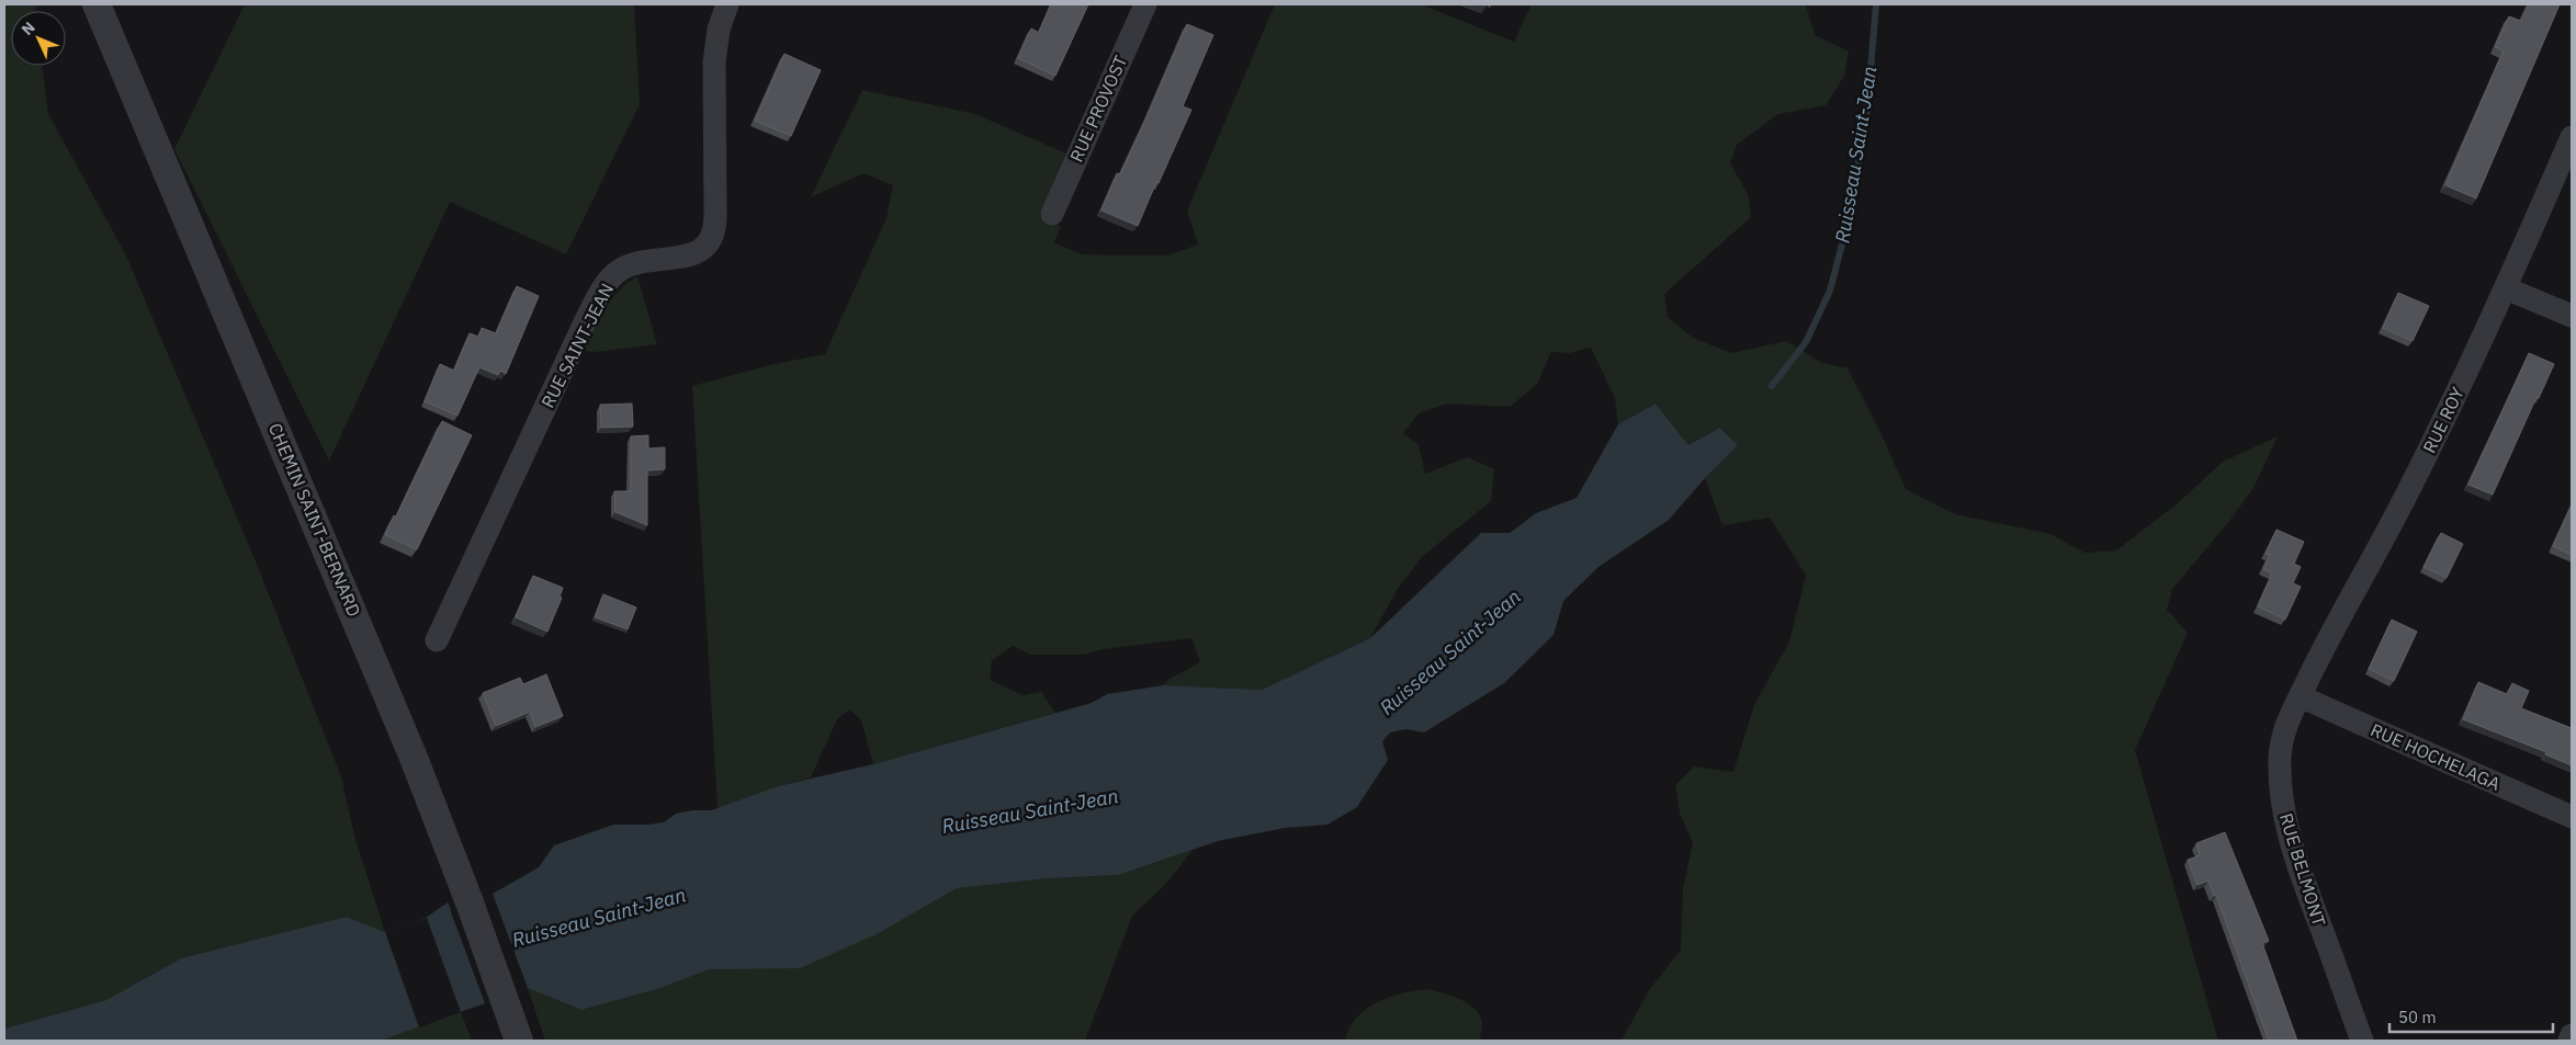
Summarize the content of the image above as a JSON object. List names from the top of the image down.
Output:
{
  "streets": {
    "street": [
      "RUE PROVOST",
      "RUE SAINT-JEAN",
      "RUE ROY",
      "CHEMIN SAINT-BERNARD",
      "RUE HOCHELAGA",
      "RUE BELMONT"
    ]
  },
  "crossings": [
    ["RUE ROY", "RUE HOCHELAGA"],
    ["RUE ROY", "RUE BELMONT"],
    ["RUE HOCHELAGA", "RUE BELMONT"]
  ],
  "water": ["Ruisseau Saint-Jean"],
  "scale_bar": "50 m",
  "north": "top left"
}
